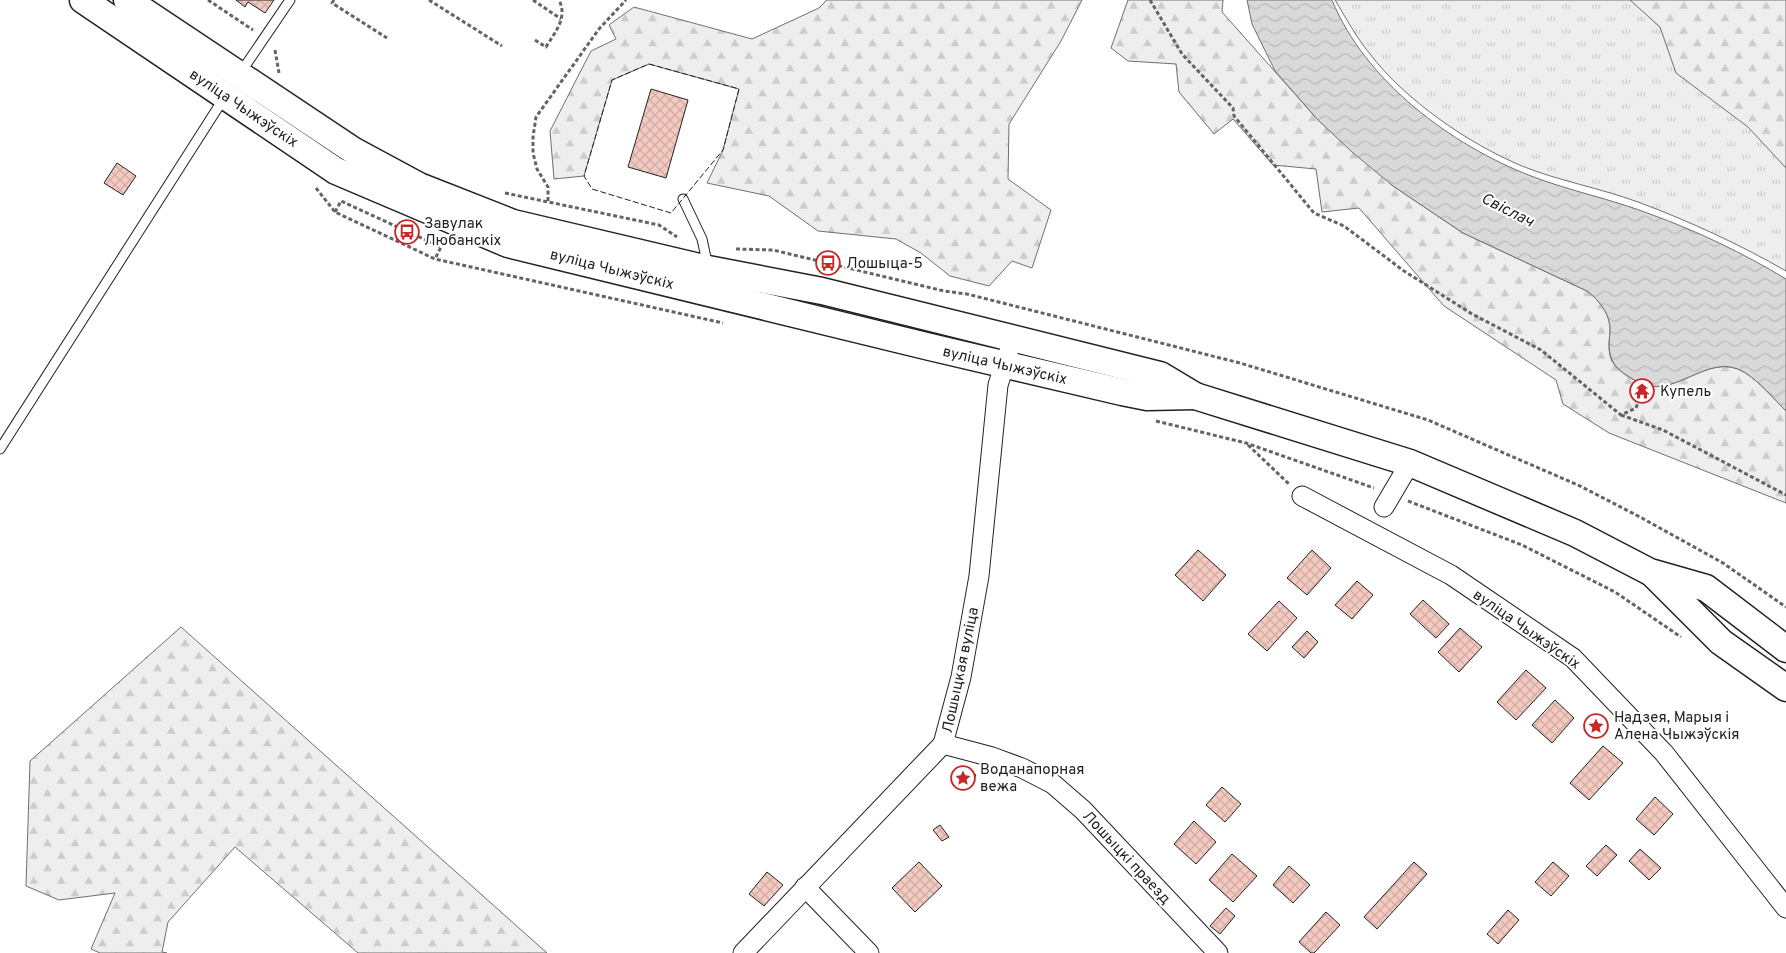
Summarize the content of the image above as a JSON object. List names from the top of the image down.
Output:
{
  "streets": {
    "street": ["вуліца Чыжэўскіх", "Лошыцкая вуліца", "Лошыцкі праезд"]
  },
  "crossings": [
    ["вуліца Чыжэўскіх", "Лошыцкая вуліца"],
    ["Лошыцкая вуліца", "Лошыцкі праезд"]
  ],
  "water": ["Свіслач"],
  "places": {
    "bus stop": ["Завулак Любанскіх", "Лошыца-5"],
    "temple": ["Купель"],
    "place": ["Надзея, Марыя і Алена Чыжэўскія", "Воданапорная вежа"]
  }
}
